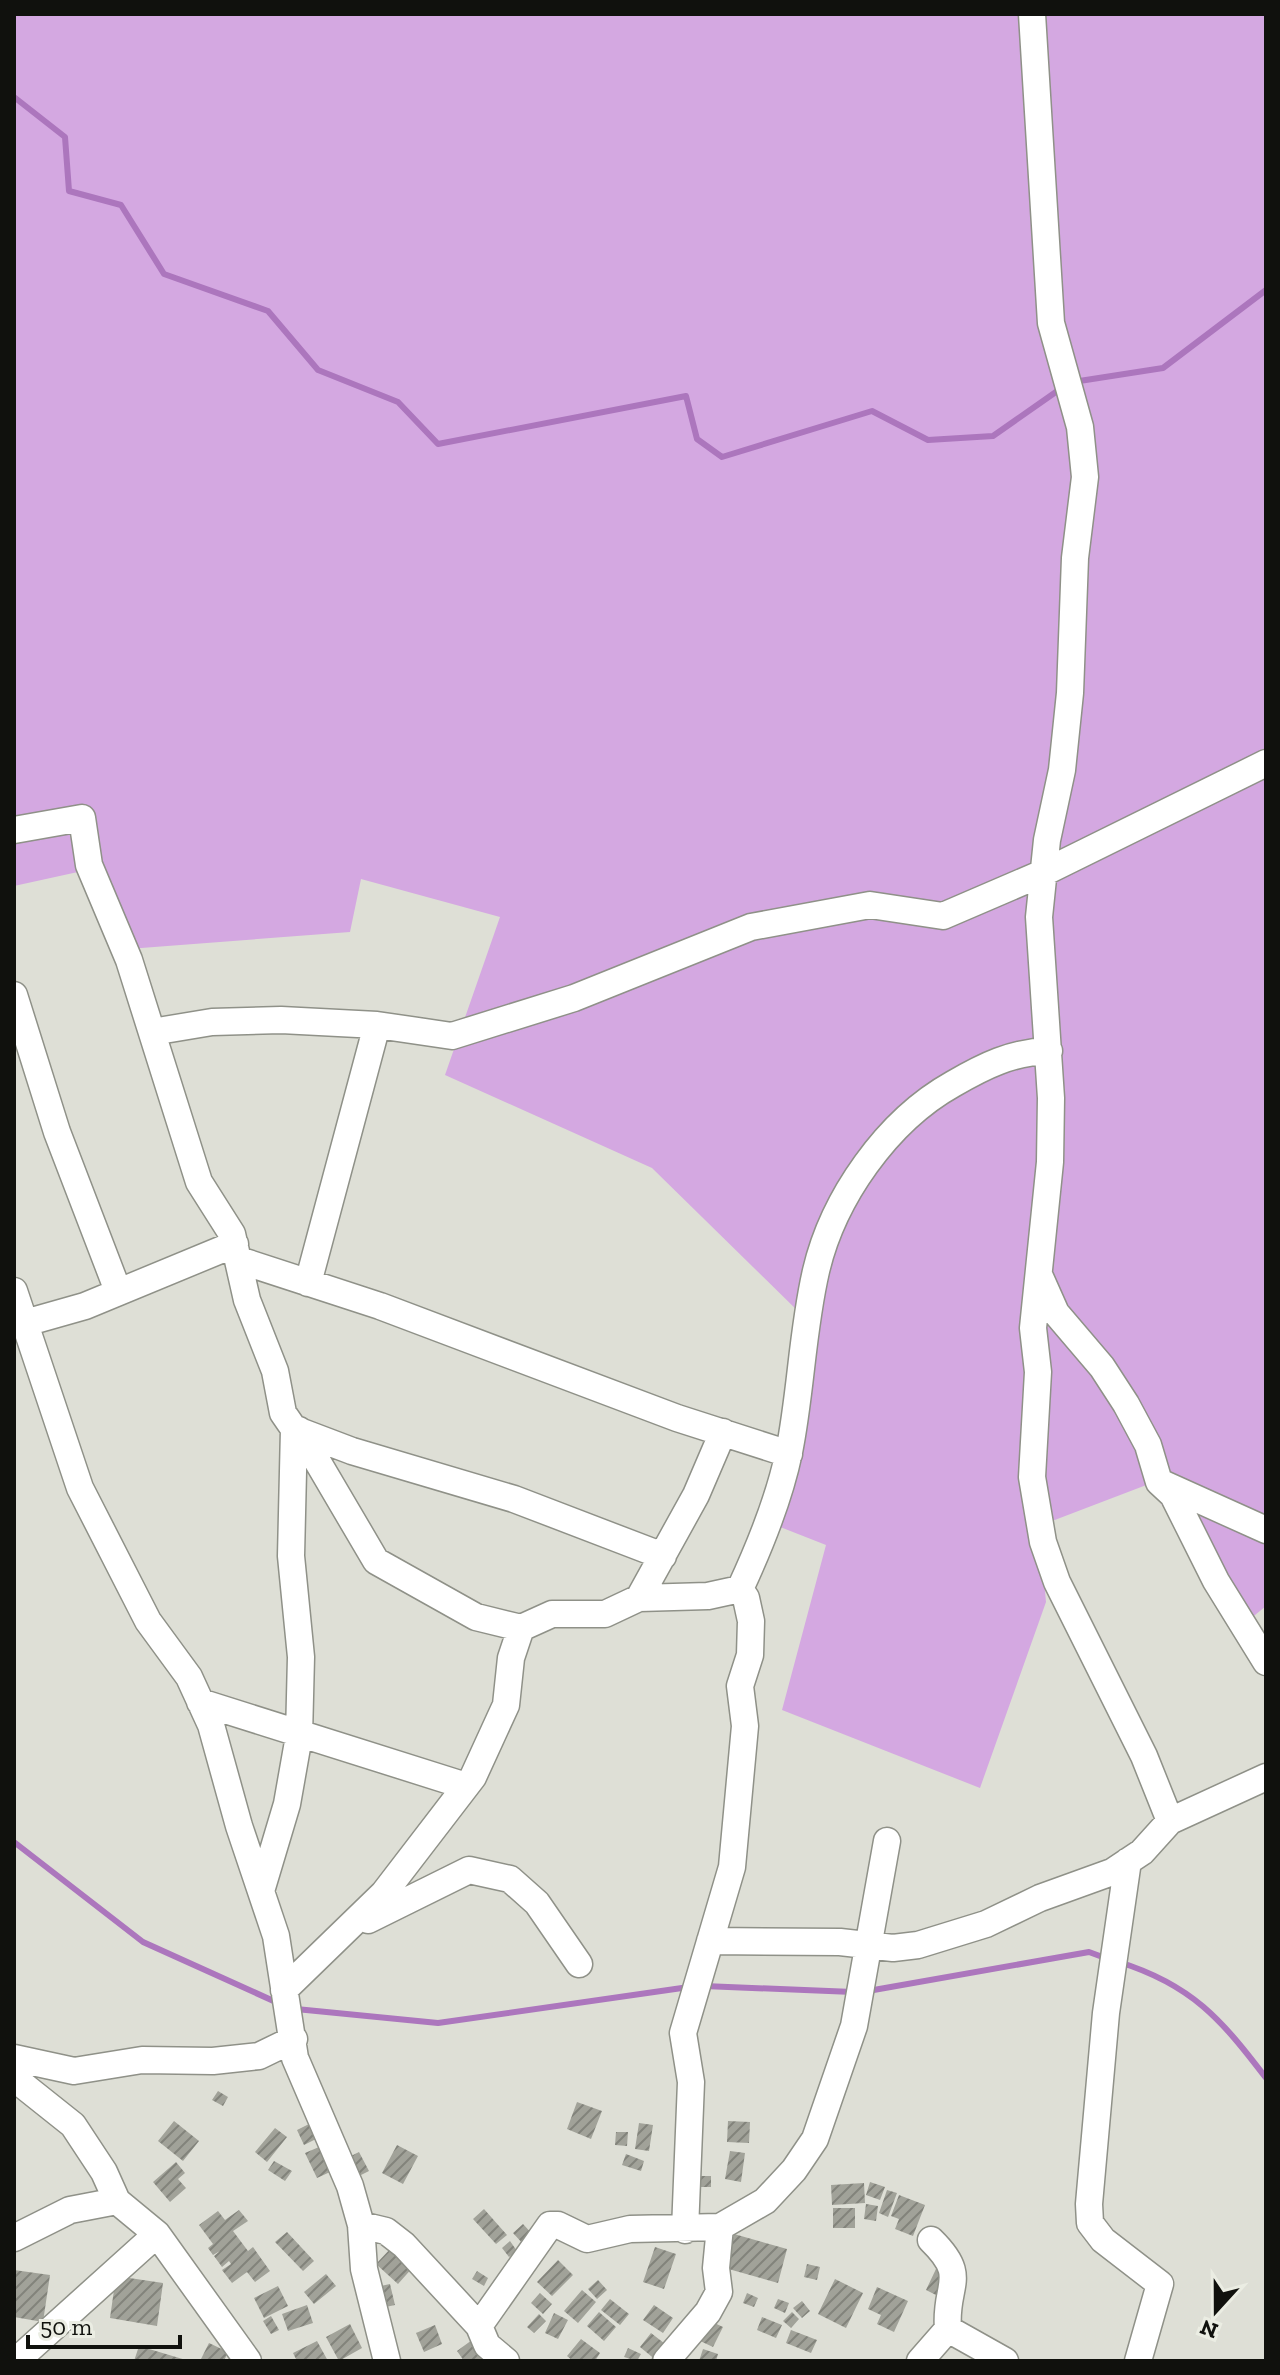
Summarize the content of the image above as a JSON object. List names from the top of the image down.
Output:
{
  "scale_bar": "50 m",
  "north": "bottom"
}
